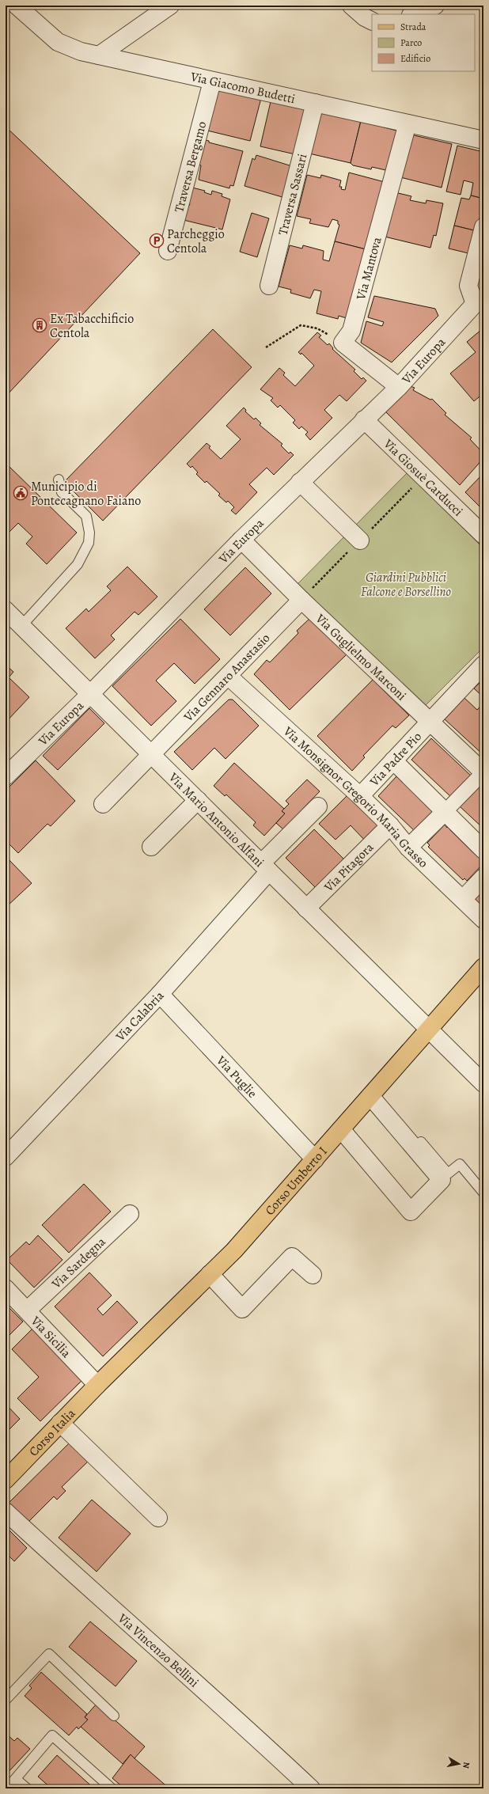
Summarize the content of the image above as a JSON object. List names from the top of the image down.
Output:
{
  "streets": {
    "main road": ["Corso Umberto I", "Corso Italia"],
    "street": [
      "Via Giacomo Budetti",
      "Traversa Bergamo",
      "Traversa Sassari",
      "Via Mantova",
      "Via Europa",
      "Via Giosuè Carducci",
      "Via Guglielmo Marconi",
      "Via Gennaro Anastasio",
      "Via Padre Pio",
      "Via Monsignor Gregorio Maria Grasso",
      "Via Mario Antonio Alfani",
      "Via Pitagora",
      "Via Calabria",
      "Via Puglie",
      "Via Sardegna",
      "Via Sicilia",
      "Via Vincenzo Bellini"
    ]
  },
  "crossings": [
    ["Via Giacomo Budetti", "Traversa Bergamo"],
    ["Via Giacomo Budetti", "Traversa Sassari"],
    ["Via Giacomo Budetti", "Via Mantova"],
    ["Via Europa", "Via Giosuè Carducci"],
    ["Via Europa", "Via Guglielmo Marconi"],
    ["Via Europa", "Via Mario Antonio Alfani"],
    ["Via Guglielmo Marconi", "Via Gennaro Anastasio"],
    ["Via Guglielmo Marconi", "Via Padre Pio"],
    ["Via Gennaro Anastasio", "Via Monsignor Gregorio Maria Grasso"],
    ["Via Gennaro Anastasio", "Via Mario Antonio Alfani"],
    ["Via Padre Pio", "Via Monsignor Gregorio Maria Grasso"],
    ["Via Monsignor Gregorio Maria Grasso", "Via Pitagora"],
    ["Via Mario Antonio Alfani", "Via Pitagora"],
    ["Via Mario Antonio Alfani", "Via Calabria"],
    ["Via Mario Antonio Alfani", "Corso Umberto I"],
    ["Via Calabria", "Via Puglie"],
    ["Via Puglie", "Corso Umberto I"],
    ["Corso Umberto I", "Via Sicilia"],
    ["Corso Umberto I", "Corso Italia"],
    ["Via Sardegna", "Via Sicilia"],
    ["Via Sicilia", "Corso Italia"]
  ],
  "parks": ["Giardini Pubblici Falcone e Borsellino"],
  "places": {
    "parking": ["Parcheggio Centola"],
    "building": ["Ex Tabacchificio Centola"],
    "public building": ["Municipio di Pontecagnano Faiano"]
  },
  "legend": ["Strada", "Parco", "Edificio"],
  "north": "right"
}
